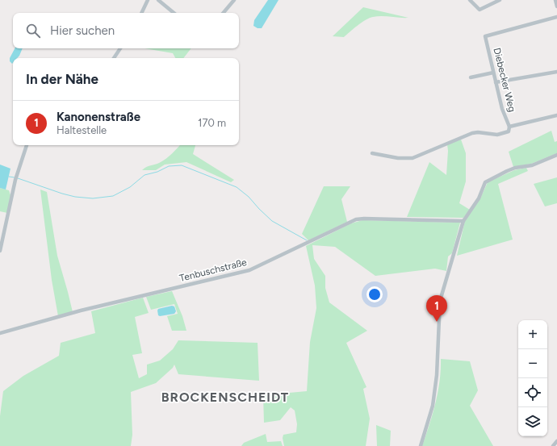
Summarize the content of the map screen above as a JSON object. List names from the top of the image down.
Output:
{
  "streets": {
    "street": ["Diebecker Weg", "Tenbuschstraße"]
  },
  "districts": ["BROCKENSCHEIDT"],
  "page": {
    "search": "Hier suchen",
    "heading": "In der Nähe",
    "list": [
      {
        "mark": "1",
        "name": "Kanonenstraße",
        "note": "Haltestelle",
        "value": "170 m"
      }
    ],
    "pins": "1",
    "map_buttons": ["+", "−"]
  }
}
